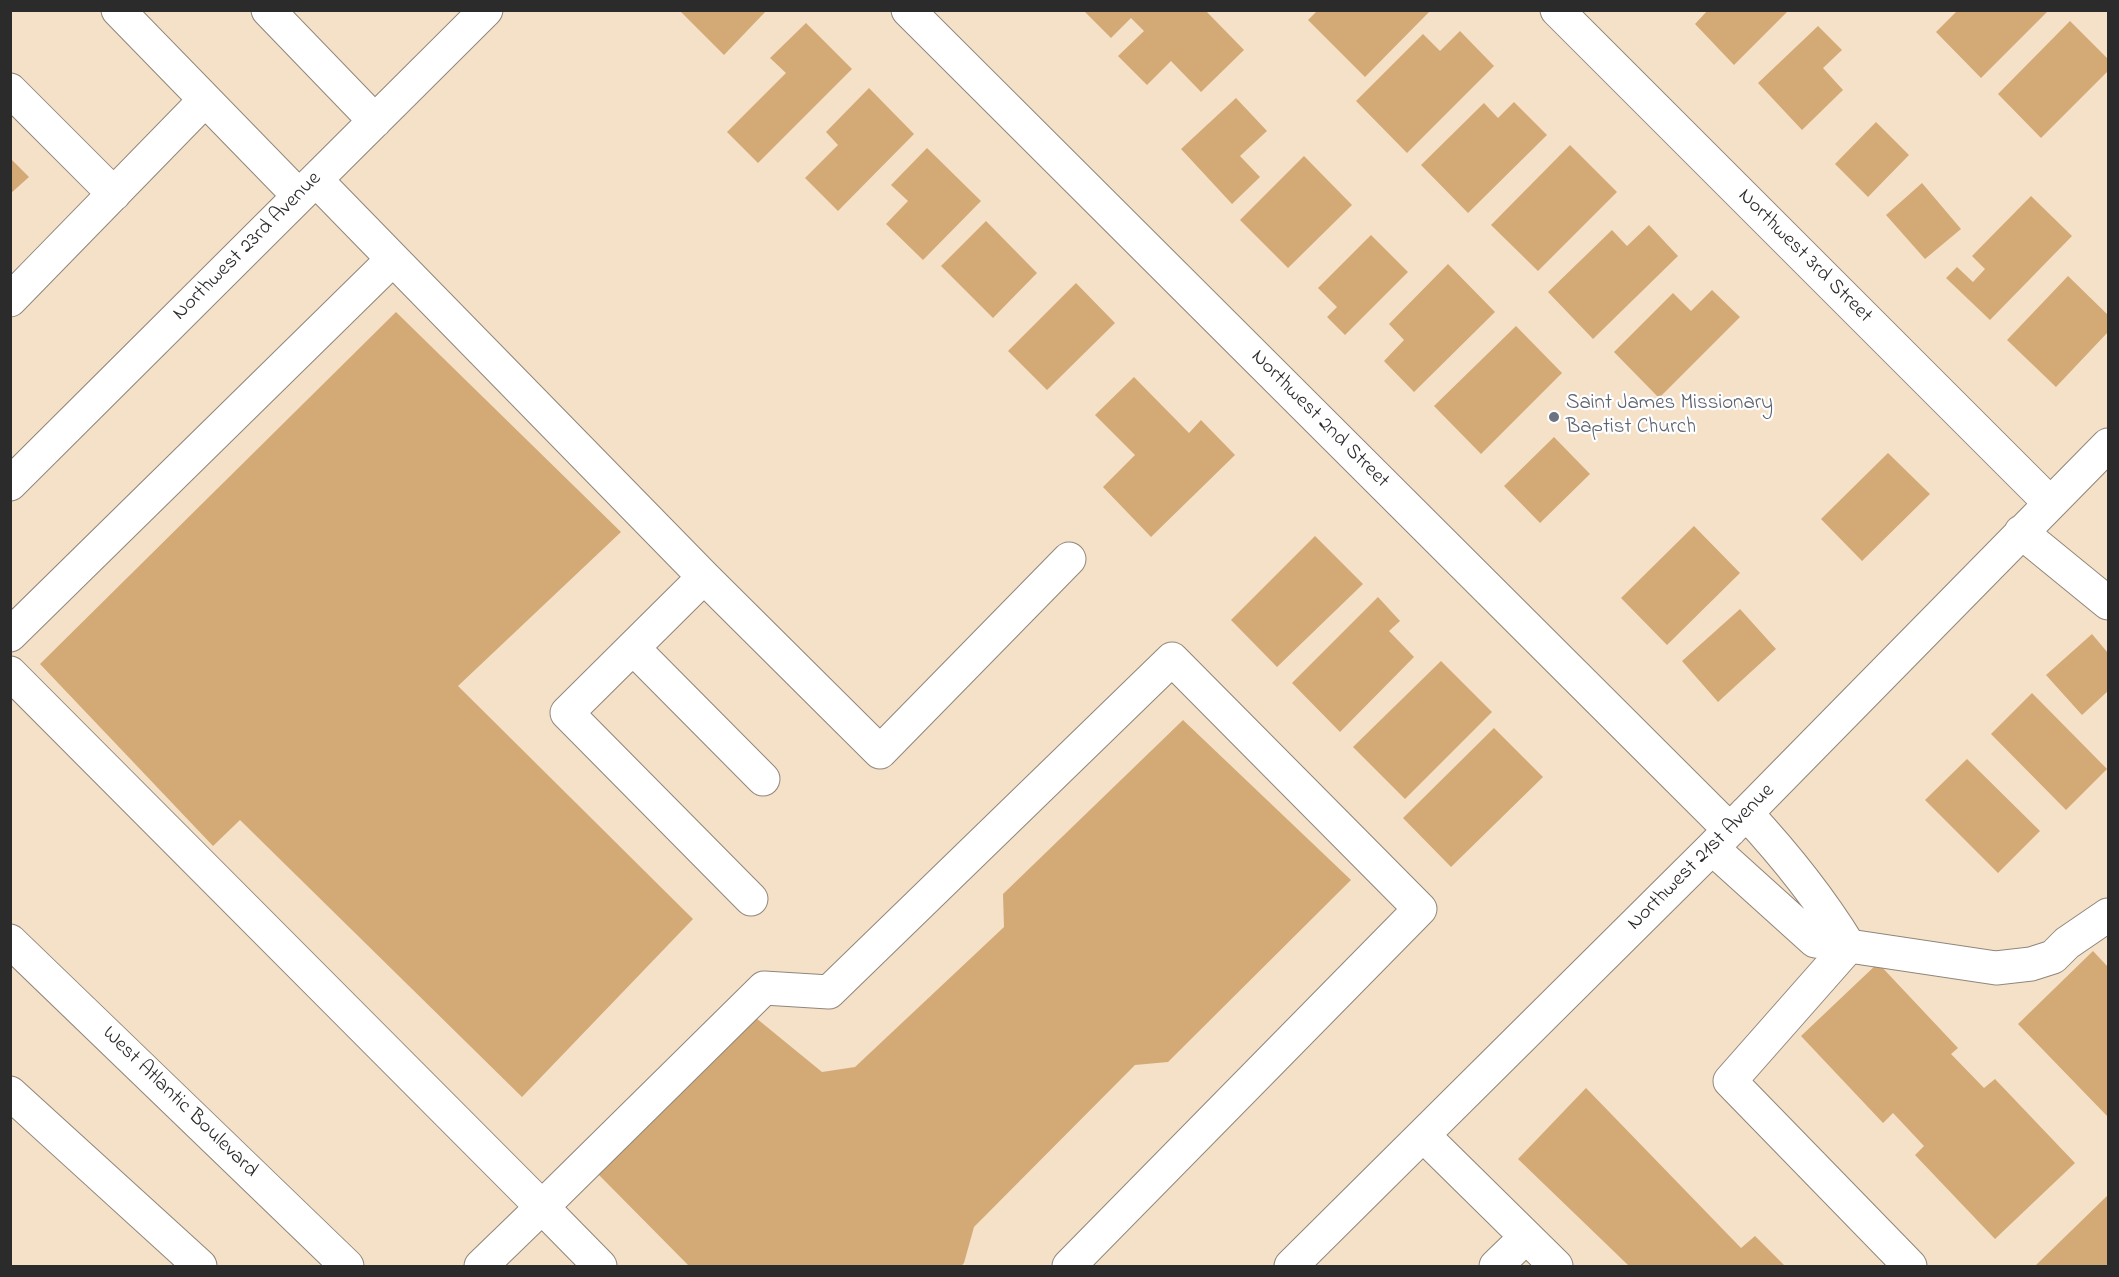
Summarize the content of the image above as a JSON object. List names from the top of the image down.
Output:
{
  "streets": {
    "street": [
      "Northwest 23rd Avenue",
      "Northwest 3rd Street",
      "Northwest 2nd Street",
      "Northwest 21st Avenue",
      "West Atlantic Boulevard"
    ]
  },
  "crossings": [
    ["Northwest 3rd Street", "Northwest 21st Avenue"],
    ["Northwest 2nd Street", "Northwest 21st Avenue"]
  ],
  "places": ["Saint James Missionary Baptist Church"]
}
